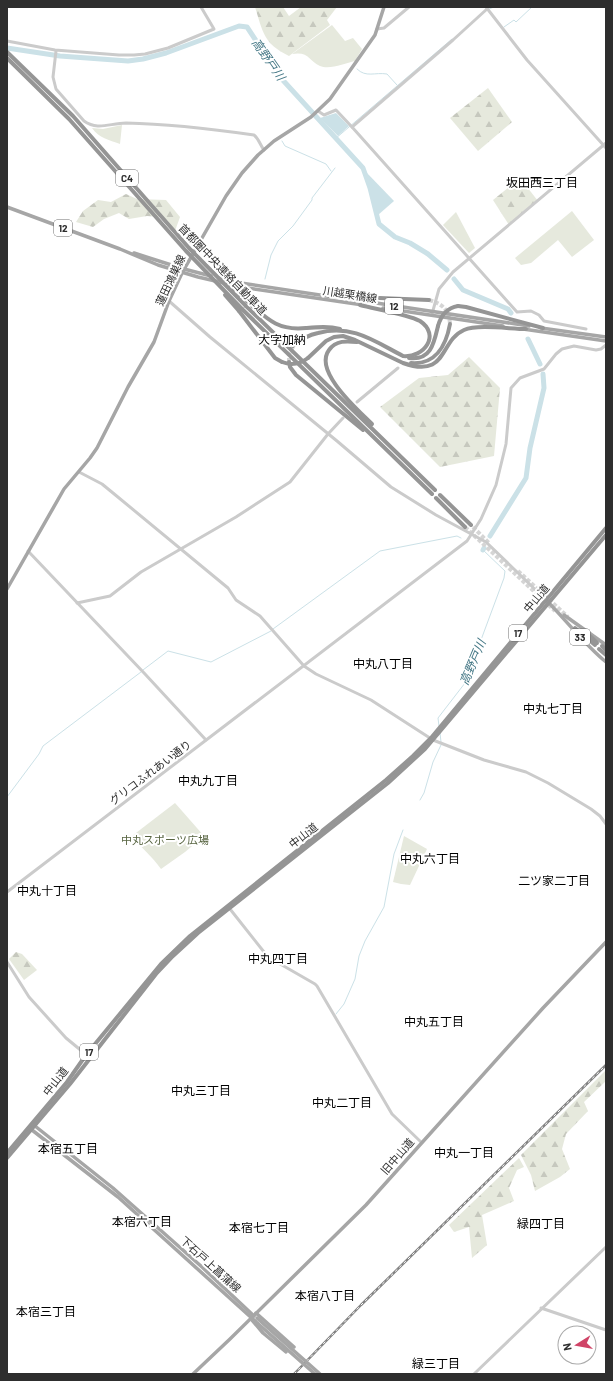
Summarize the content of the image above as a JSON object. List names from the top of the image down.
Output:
{
  "streets": {
    "highway": [
      "C4",
      "首都圏中央連絡自動車道",
      "中山道",
      "17"
    ],
    "main road": [
      "12",
      "蓮田鴻巣線",
      "川越栗橋線",
      "33",
      "旧中山道",
      "下石戸上菖蒲線"
    ],
    "street": ["グリコふれあい通り"]
  },
  "crossings": [
    ["蓮田鴻巣線", "川越栗橋線"],
    ["中山道", "33"],
    ["中山道", "下石戸上菖蒲線"],
    ["旧中山道", "下石戸上菖蒲線"]
  ],
  "districts": [
    "坂田西三丁目",
    "大字加納",
    "中丸八丁目",
    "中丸七丁目",
    "中丸九丁目",
    "中丸六丁目",
    "二ツ家二丁目",
    "中丸十丁目",
    "中丸四丁目",
    "中丸五丁目",
    "中丸三丁目",
    "中丸二丁目",
    "本宿五丁目",
    "中丸一丁目",
    "本宿六丁目",
    "緑四丁目",
    "本宿七丁目",
    "本宿八丁目",
    "本宿三丁目",
    "緑三丁目"
  ],
  "water": ["高野戸川"],
  "parks": ["中丸スポーツ広場"],
  "north": "left"
}
